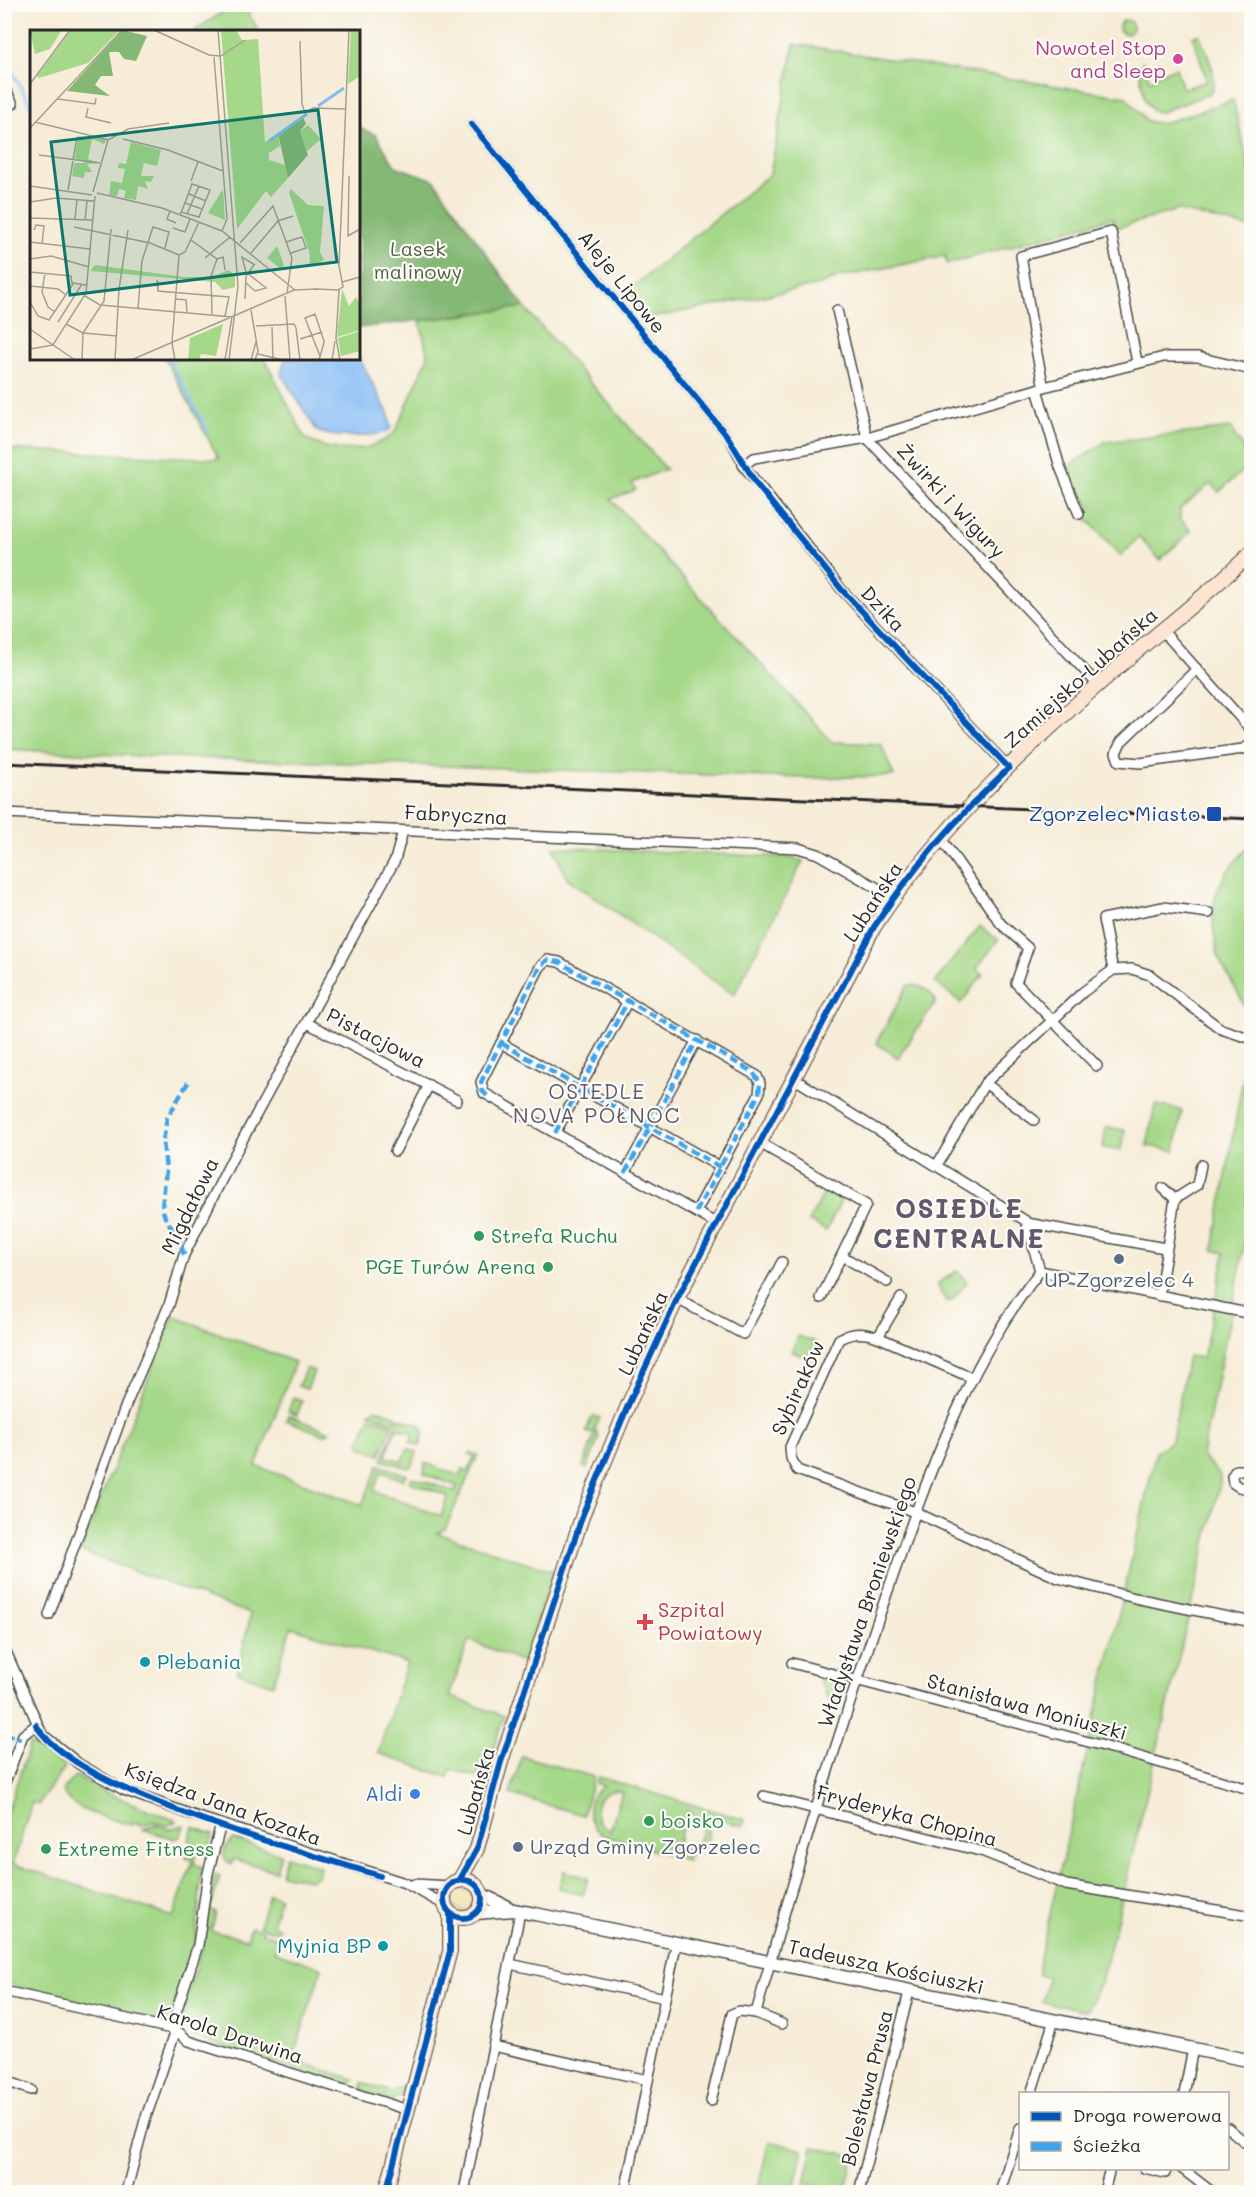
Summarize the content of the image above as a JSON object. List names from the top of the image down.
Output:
{
  "streets": {
    "main road": ["Zamiejsko-Lubańska", "Lubańska"],
    "street": [
      "Aleje Lipowe",
      "Żwirki i Wigury",
      "Dzika",
      "Fabryczna",
      "Pistacjowa",
      "Migdałowa",
      "Sybiraków",
      "Władysława Broniewskiego",
      "Stanisława Moniuszki",
      "Księdza Jana Kozaka",
      "Fryderyka Chopina",
      "Tadeusza Kościuszki",
      "Karola Darwina",
      "Bolesława Prusa"
    ]
  },
  "crossings": [
    ["Aleje Lipowe", "Dzika"],
    ["Żwirki i Wigury", "Zamiejsko-Lubańska"],
    ["Dzika", "Zamiejsko-Lubańska"],
    ["Zamiejsko-Lubańska", "Lubańska"],
    ["Fabryczna", "Lubańska"],
    ["Fabryczna", "Migdałowa"],
    ["Lubańska", "Księdza Jana Kozaka"],
    ["Lubańska", "Tadeusza Kościuszki"],
    ["Pistacjowa", "Migdałowa"],
    ["Sybiraków", "Władysława Broniewskiego"],
    ["Władysława Broniewskiego", "Stanisława Moniuszki"],
    ["Władysława Broniewskiego", "Fryderyka Chopina"],
    ["Władysława Broniewskiego", "Tadeusza Kościuszki"],
    ["Księdza Jana Kozaka", "Tadeusza Kościuszki"],
    ["Tadeusza Kościuszki", "Bolesława Prusa"]
  ],
  "districts": ["OSIEDLE NOVA PÓŁNOC", "OSIEDLE CENTRALNE"],
  "parks": ["Lasek malinowy"],
  "places": {
    "other": [
      "Nowotel Stop and Sleep",
      "Strefa Ruchu",
      "UP Zgorzelec 4",
      "PGE Turów Arena",
      "Plebania",
      "Aldi",
      "boisko",
      "Urząd Gminy Zgorzelec",
      "Extreme Fitness",
      "Myjnia BP"
    ],
    "transit": ["Zgorzelec Miasto"],
    "health": ["Szpital Powiatowy"]
  },
  "legend": ["Droga rowerowa", "Ścieżka"]
}
